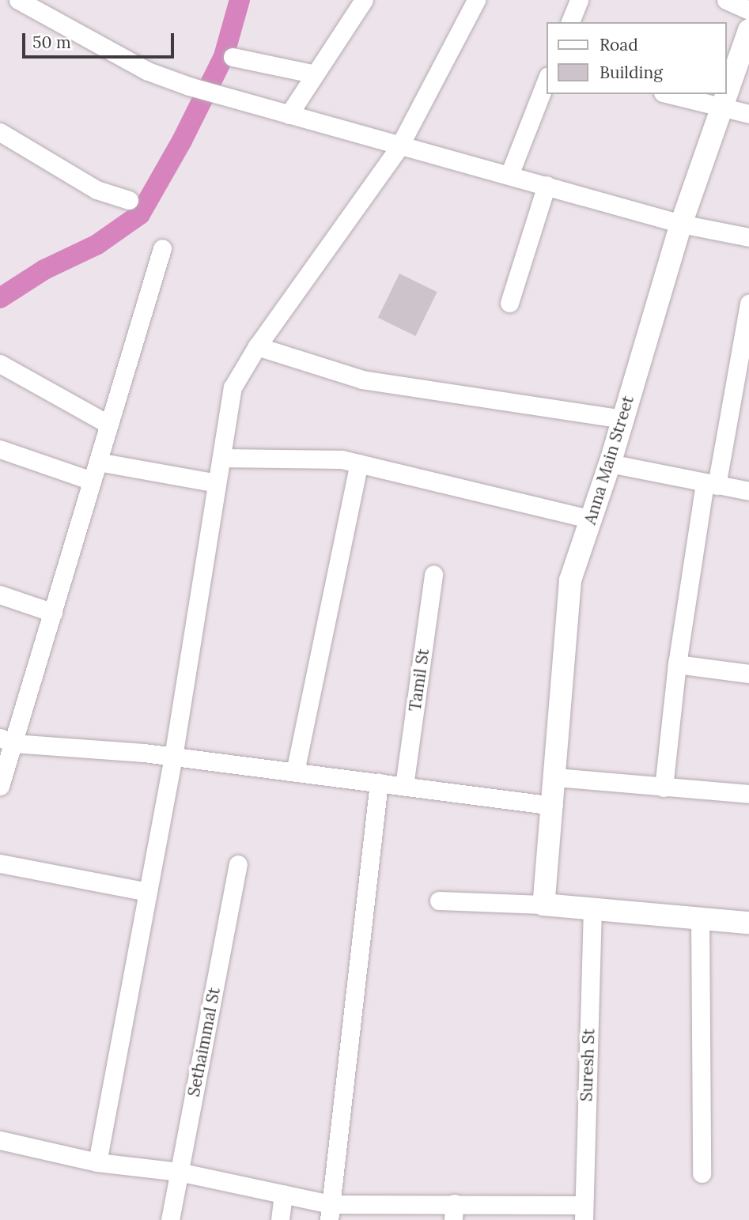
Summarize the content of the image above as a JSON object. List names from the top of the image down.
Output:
{
  "streets": {
    "street": [
      "Anna Main Street",
      "Tamil St",
      "Sethaimmal St",
      "Suresh St"
    ]
  },
  "legend": ["Road", "Building"],
  "scale_bar": "50 m"
}
